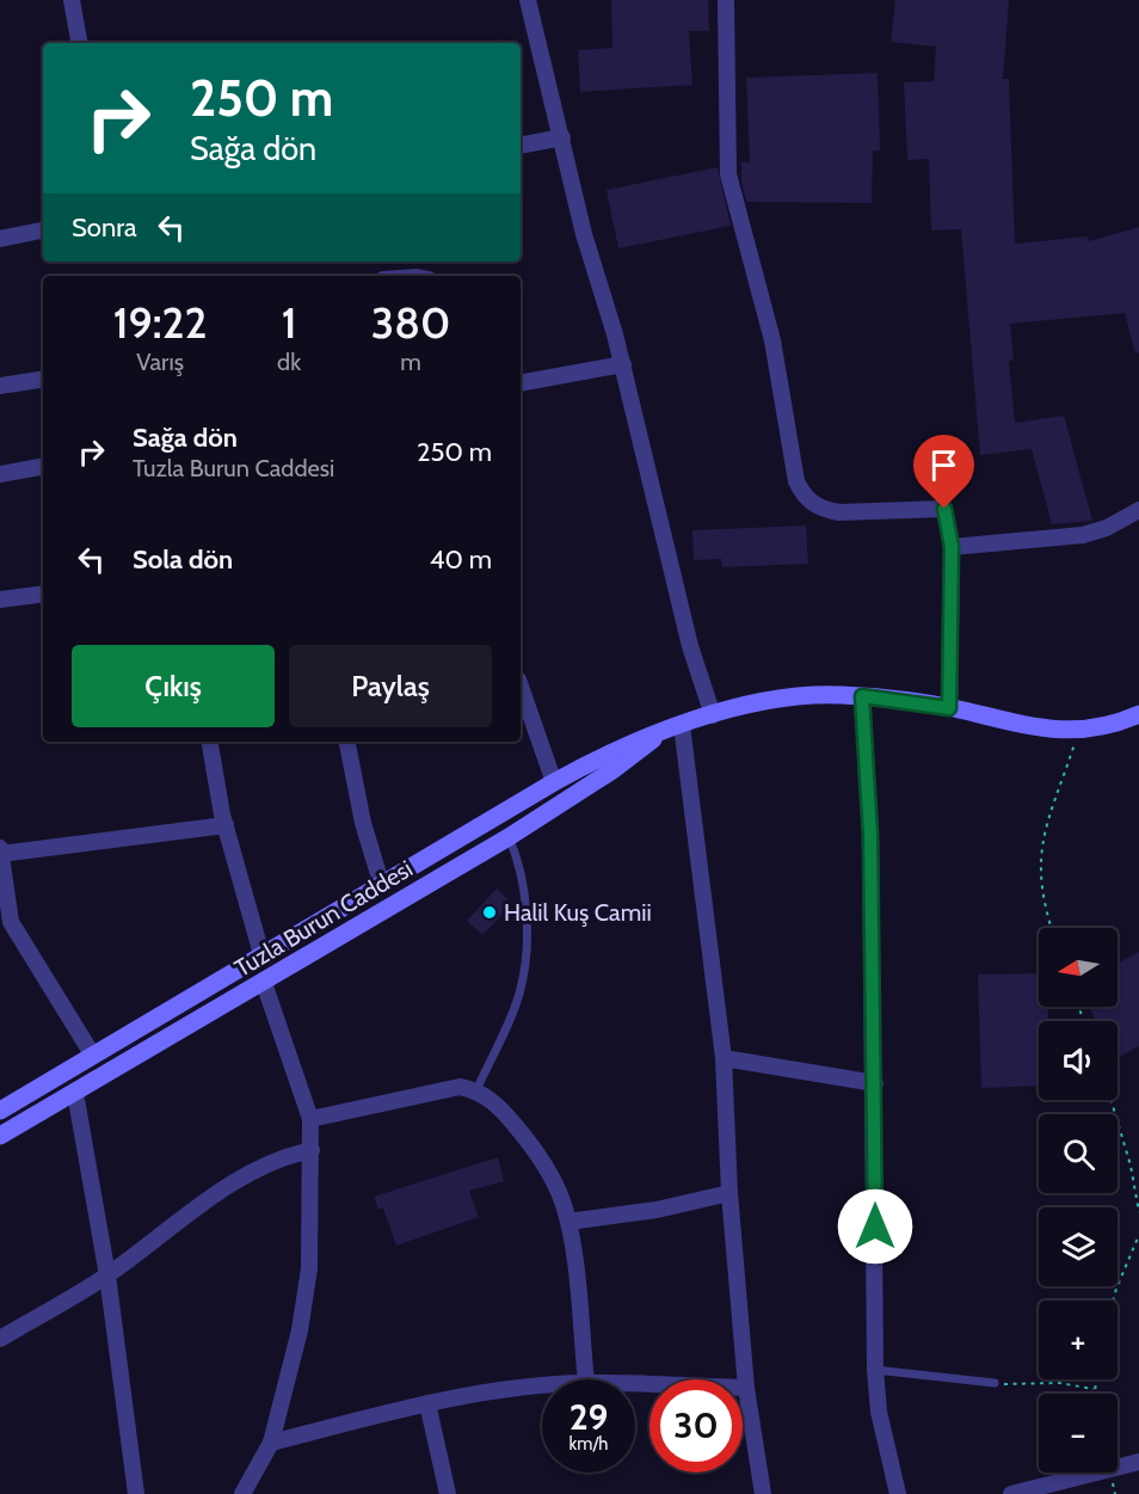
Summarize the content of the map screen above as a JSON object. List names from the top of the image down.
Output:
{
  "streets": {
    "main road": ["Tuzla Burun Caddesi"]
  },
  "places": ["Halil Kuş Camii"],
  "north": "left",
  "page": {
    "turn": ["250 m", "Sağa dön"],
    "then": "Sonra",
    "eta": [
      "19:22",
      "Varış",
      "1",
      "dk",
      "380",
      "m"
    ],
    "list": [
      {
        "name": "Sağa dön",
        "note": "Tuzla Burun Caddesi",
        "value": "250 m"
      },
      {
        "name": "Sola dön",
        "value": "40 m"
      }
    ],
    "buttons": ["Çıkış", "Paylaş"],
    "map_buttons": ["+", "−"],
    "speed": "29 km/h",
    "limit": "30"
  }
}
